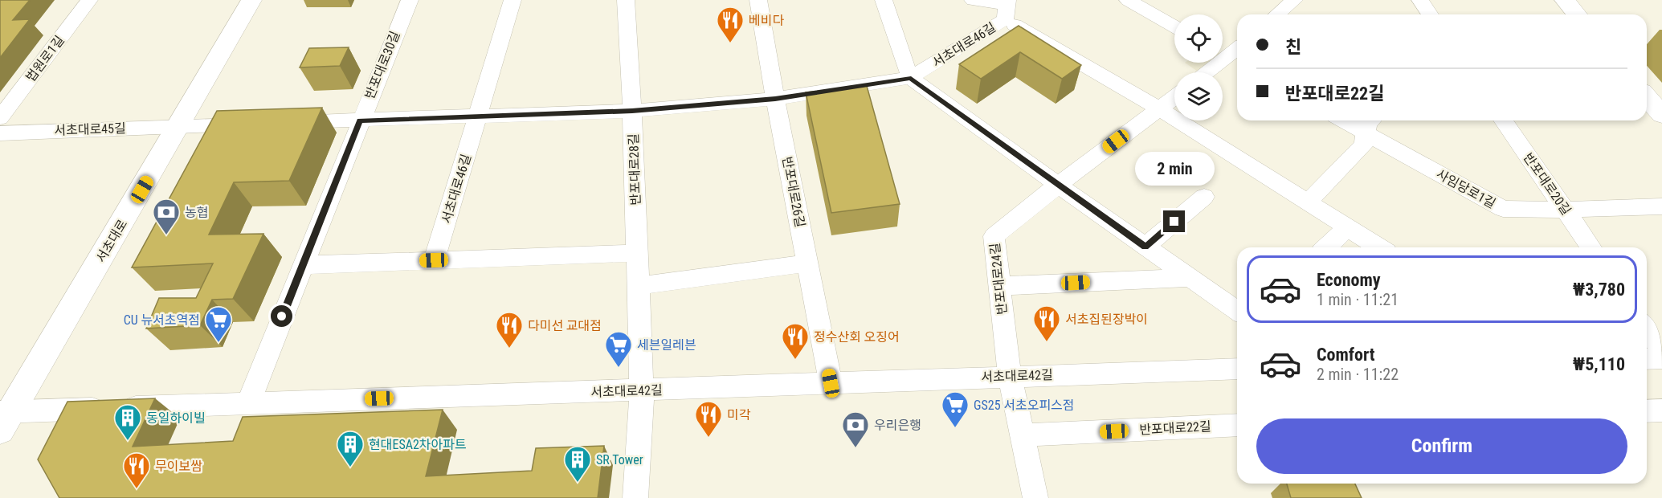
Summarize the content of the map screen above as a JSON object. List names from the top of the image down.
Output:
{
  "streets": {
    "main road": ["서초대로"],
    "street": [
      "서초대로46길",
      "법원로1길",
      "반포대로30길",
      "서초대로45길",
      "반포대로28길",
      "반포대로20길",
      "사임당로1길",
      "반포대로26길",
      "반포대로24길",
      "서초대로42길",
      "반포대로22길"
    ]
  },
  "crossings": [
    ["서초대로46길", "반포대로30길"],
    ["서초대로46길", "반포대로28길"],
    ["서초대로46길", "반포대로26길"],
    ["반포대로30길", "서초대로42길"],
    ["서초대로45길", "서초대로"],
    ["반포대로28길", "서초대로42길"],
    ["반포대로20길", "사임당로1길"],
    ["반포대로26길", "서초대로42길"],
    ["서초대로", "서초대로42길"],
    ["반포대로24길", "서초대로42길"],
    ["반포대로24길", "반포대로22길"]
  ],
  "places": {
    "restaurant": [
      "베비다",
      "서초집된장박이",
      "다미선 교대점",
      "정수산회 오징어",
      "미각",
      "무이보쌈"
    ],
    "bank": ["농협", "우리은행"],
    "supermarket": ["CU 뉴서초역점", "세븐일레븐", "GS25 서초오피스점"],
    "building": ["동일하이빌", "현대ESA2차아파트", "SR Tower"]
  },
  "page": {
    "banner": ["친", "반포대로22길"],
    "bubble": "2 min",
    "list": [
      {
        "name": "Economy",
        "note": "1 min · 11:21",
        "value": "₩3,780"
      },
      {
        "name": "Comfort",
        "note": "2 min · 11:22",
        "value": "₩5,110"
      }
    ],
    "buttons": "Confirm"
  }
}
